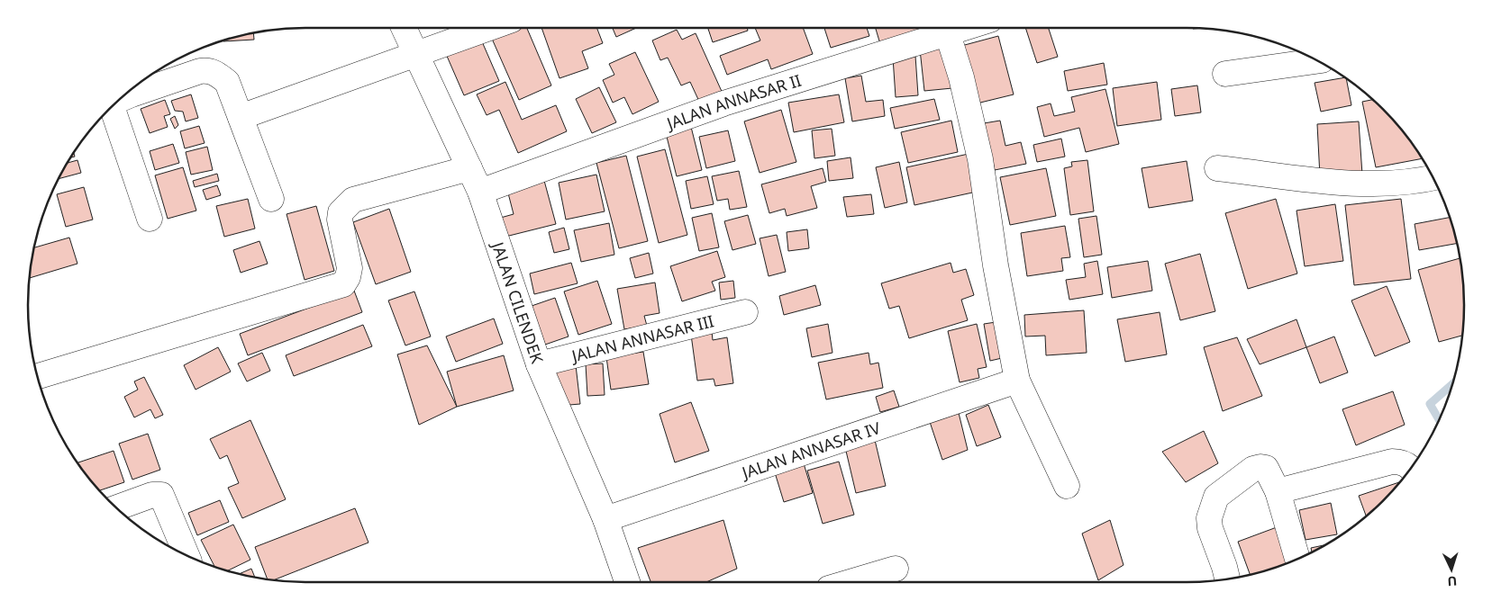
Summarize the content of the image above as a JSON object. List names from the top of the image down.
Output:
{
  "streets": {
    "street": [
      "JALAN ANNASAR II",
      "JALAN CILENDEK",
      "JALAN ANNASAR III",
      "JALAN ANNASAR IV"
    ]
  },
  "crossings": [
    ["JALAN ANNASAR II", "JALAN CILENDEK"],
    ["JALAN CILENDEK", "JALAN ANNASAR III"],
    ["JALAN CILENDEK", "JALAN ANNASAR IV"]
  ],
  "north": "bottom"
}
